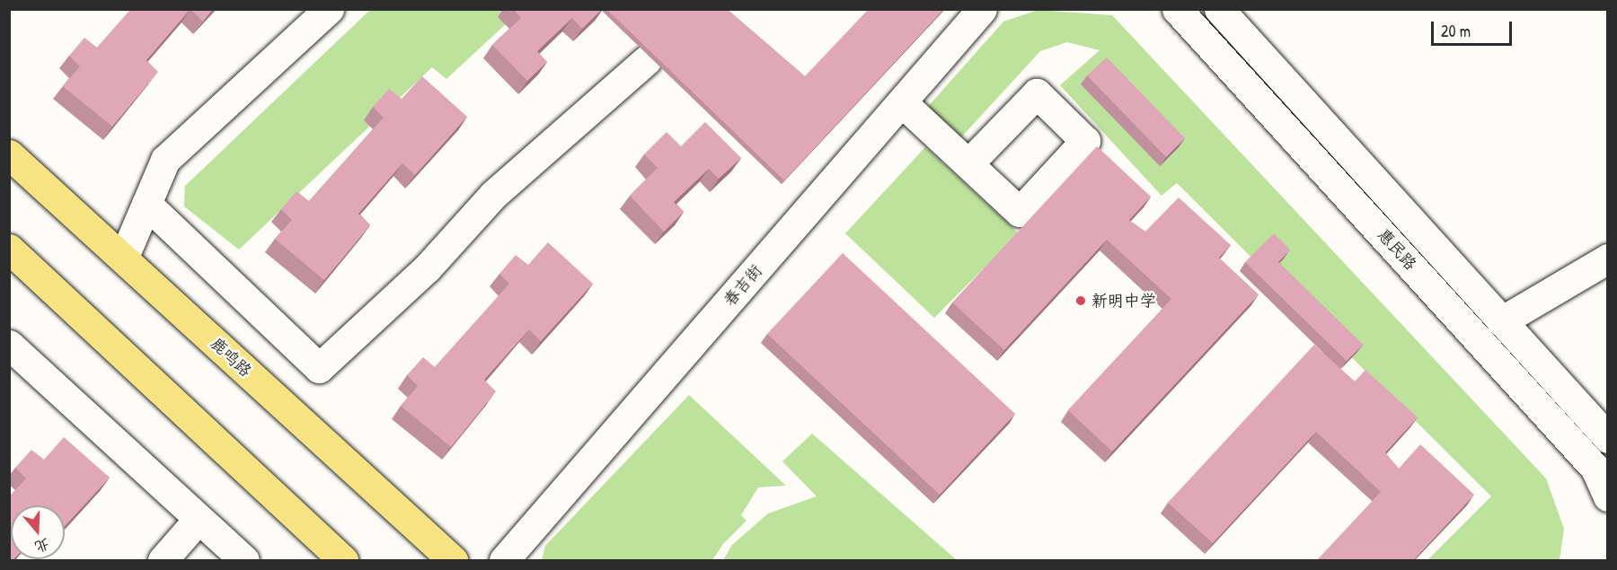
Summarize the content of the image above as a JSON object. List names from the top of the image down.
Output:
{
  "streets": {
    "main road": ["鹿鸣路"],
    "street": ["惠民路", "春吉街"]
  },
  "places": ["新明中学"],
  "scale_bar": "20 m",
  "north": "bottom"
}
